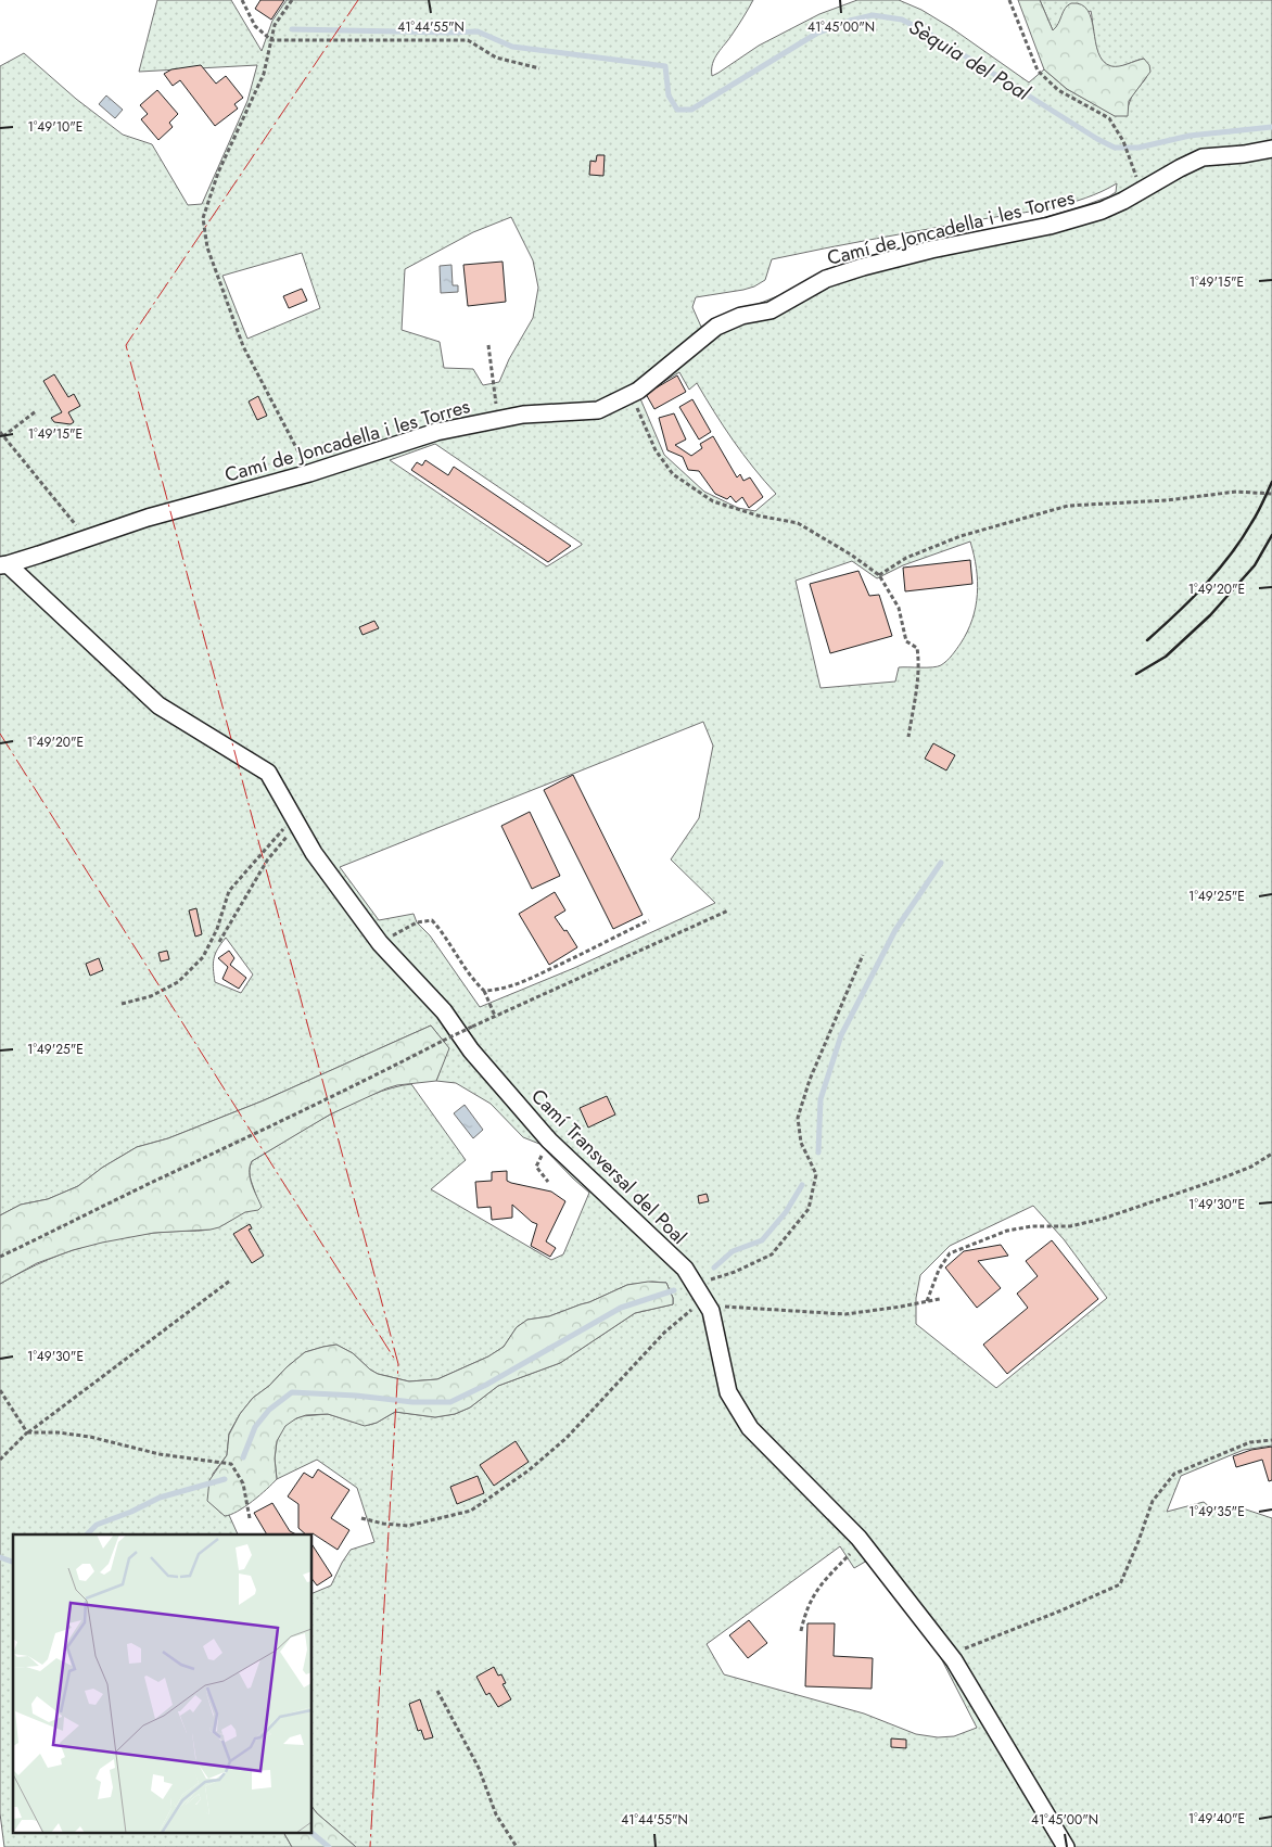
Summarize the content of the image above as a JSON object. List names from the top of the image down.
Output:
{
  "streets": {
    "street": ["Camí de Joncadella i les Torres", "Camí Transversal del Poal"]
  },
  "crossings": [
    ["Camí de Joncadella i les Torres", "Camí Transversal del Poal"]
  ],
  "water": ["Sèquia del Poal"],
  "coordinates": [
    "41°44'55\"N",
    "41°45'00\"N",
    "1°49'10\"E",
    "1°49'15\"E",
    "1°49'20\"E",
    "1°49'25\"E",
    "1°49'30\"E",
    "1°49'35\"E",
    "1°49'40\"E"
  ]
}
